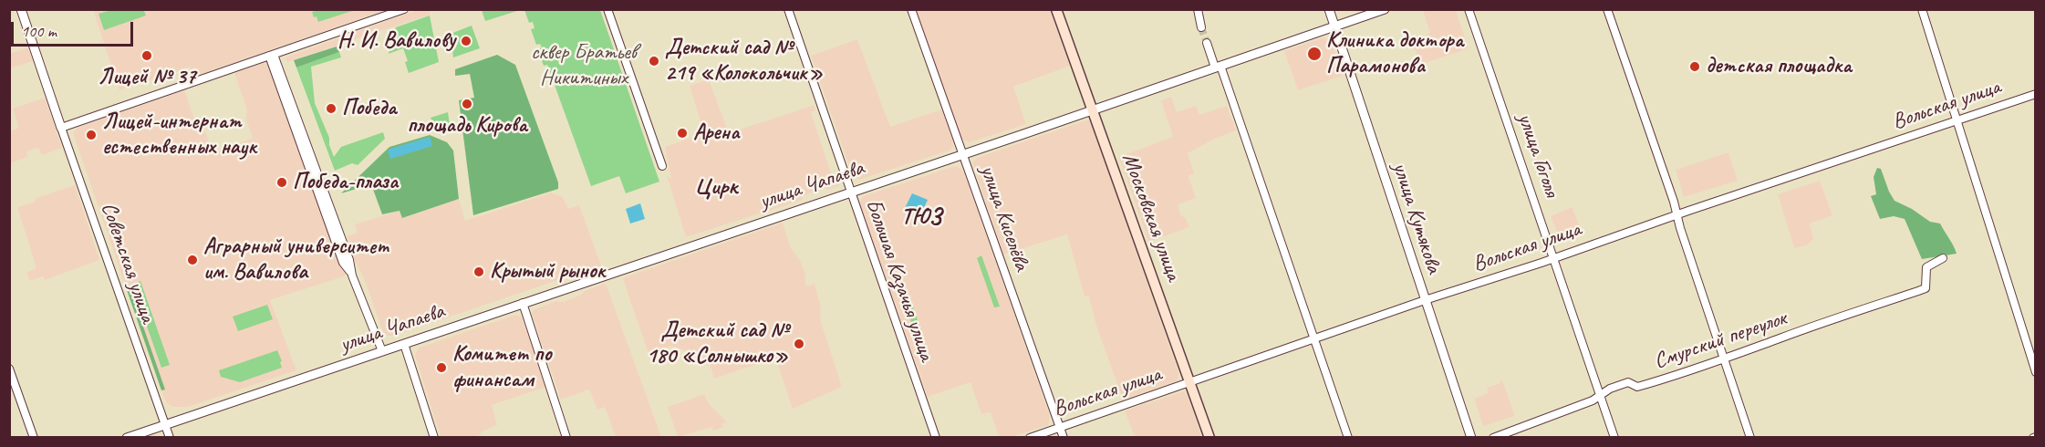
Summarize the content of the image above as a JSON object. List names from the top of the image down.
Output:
{
  "streets": {
    "main road": ["Московская улица"],
    "street": [
      "Вольская улица",
      "улица Гоголя",
      "улица Чапаева",
      "улица Киселёва",
      "улица Кутякова",
      "Советская улица",
      "Большая Казачья улица",
      "Смурский переулок"
    ]
  },
  "crossings": [
    ["Вольская улица", "улица Гоголя"],
    ["Вольская улица", "Московская улица"],
    ["Вольская улица", "улица Киселёва"],
    ["Вольская улица", "улица Кутякова"],
    ["улица Гоголя", "Смурский переулок"],
    ["улица Чапаева", "Московская улица"],
    ["улица Чапаева", "улица Киселёва"],
    ["улица Чапаева", "улица Кутякова"],
    ["улица Чапаева", "Советская улица"],
    ["улица Чапаева", "Большая Казачья улица"]
  ],
  "districts": ["Цирк", "ТЮЗ"],
  "parks": ["сквер Братьев Никитиных"],
  "places": [
    "Н. И. Вавилову",
    "Клиника доктора Парамонова",
    "Лицей № 37",
    "Детский сад № 219 «Колокольчик»",
    "детская площадка",
    "площадь Кирова",
    "Победа",
    "Арена",
    "Лицей-интернат естественных наук",
    "Победа-плаза",
    "Аграрный университет им. Вавилова",
    "Крытый рынок",
    "Детский сад № 180 «Солнышко»",
    "Комитет по финансам"
  ],
  "scale_bar": "100 m"
}
